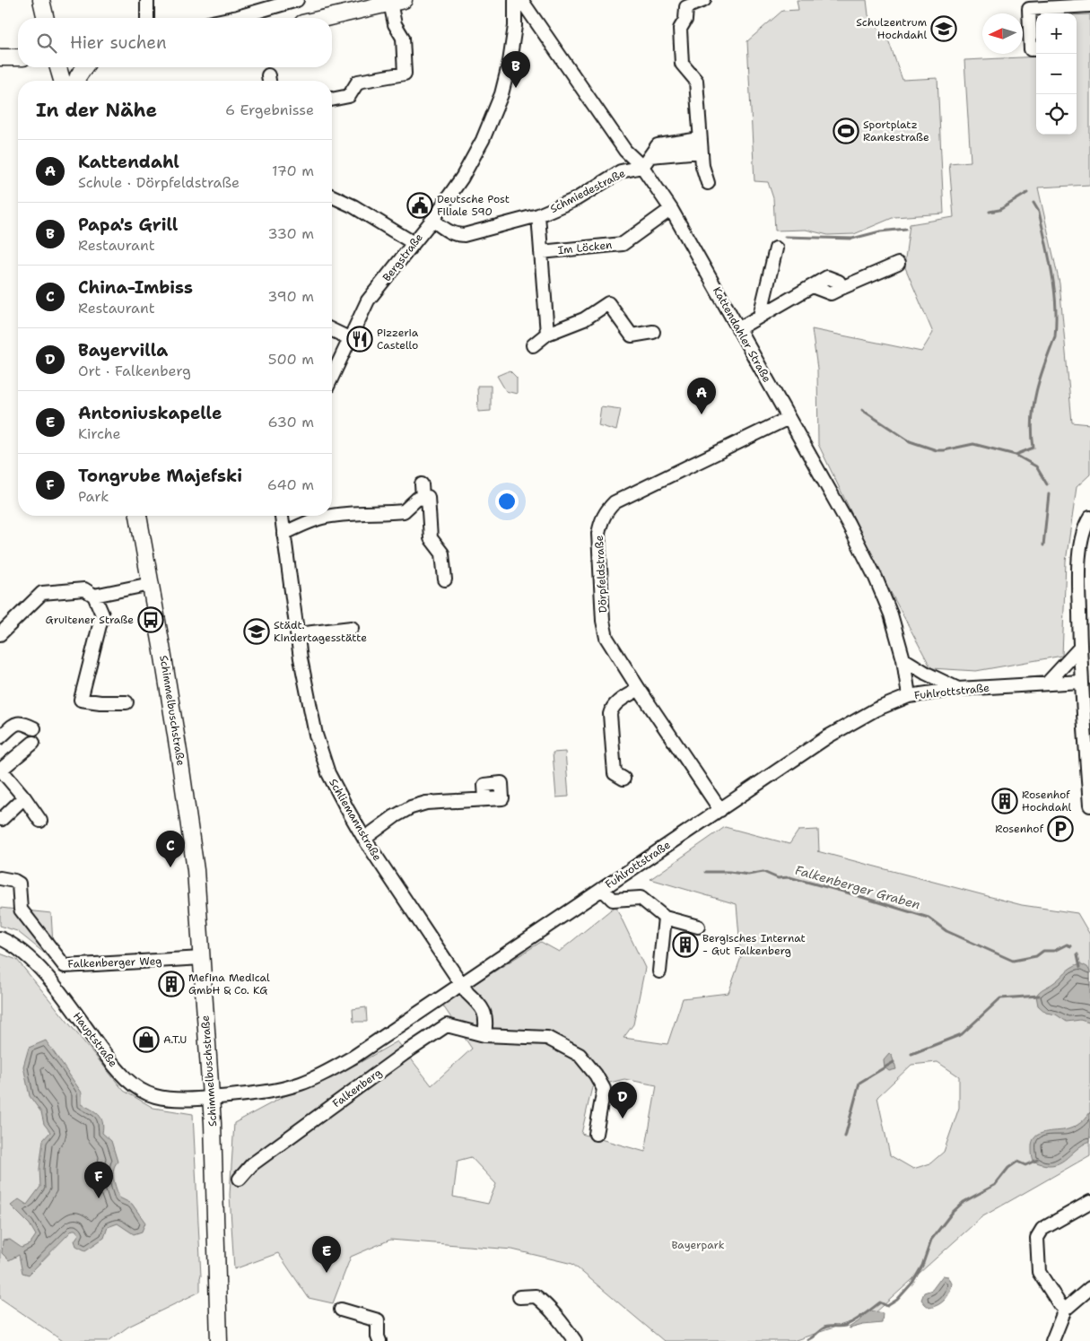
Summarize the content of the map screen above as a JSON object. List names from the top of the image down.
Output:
{
  "streets": {
    "main road": ["Schimmelbuschstraße"],
    "street": [
      "Schmiedestraße",
      "Im Löcken",
      "Bergstraße",
      "Kattendahler Straße",
      "Dörpfeldstraße",
      "Fuhlrottstraße",
      "Schliemannstraße",
      "Falkenberger Weg",
      "Hauptstraße",
      "Falkenberg"
    ]
  },
  "crossings": [
    ["Schmiedestraße", "Bergstraße"],
    ["Schmiedestraße", "Kattendahler Straße"],
    ["Im Löcken", "Kattendahler Straße"],
    ["Kattendahler Straße", "Dörpfeldstraße"],
    ["Kattendahler Straße", "Fuhlrottstraße"],
    ["Dörpfeldstraße", "Fuhlrottstraße"],
    ["Fuhlrottstraße", "Schimmelbuschstraße"],
    ["Fuhlrottstraße", "Schliemannstraße"],
    ["Fuhlrottstraße", "Hauptstraße"],
    ["Schimmelbuschstraße", "Falkenberger Weg"],
    ["Schimmelbuschstraße", "Hauptstraße"]
  ],
  "water": ["Falkenberger Graben"],
  "parks": ["Bayerpark"],
  "places": {
    "school or university": ["Schulzentrum Hochdahl", "Städt. Kindertagesstätte"],
    "sports": ["Sportplatz Rankestraße"],
    "public building": ["Deutsche Post Filiale 590"],
    "restaurant": ["Pizzeria Castello"],
    "bus stop": ["Gruitener Straße"],
    "building": ["Rosenhof Hochdahl", "Bergisches Internat - Gut Falkenberg", "Mefina Medical GmbH & Co. KG"],
    "parking": ["Rosenhof"],
    "shop": ["A.T.U"]
  },
  "north": "left",
  "page": {
    "map_buttons": ["+", "−"],
    "search": "Hier suchen",
    "pins": [
      "B",
      "A",
      "C",
      "D",
      "F",
      "E"
    ],
    "heading": ["In der Nähe", "6 Ergebnisse"],
    "list": [
      {
        "mark": "A",
        "name": "Kattendahl",
        "note": "Schule · Dörpfeldstraße",
        "value": "170 m"
      },
      {
        "mark": "B",
        "name": "Papa's Grill",
        "note": "Restaurant",
        "value": "330 m"
      },
      {
        "mark": "C",
        "name": "China-Imbiss",
        "note": "Restaurant",
        "value": "390 m"
      },
      {
        "mark": "D",
        "name": "Bayervilla",
        "note": "Ort · Falkenberg",
        "value": "500 m"
      },
      {
        "mark": "E",
        "name": "Antoniuskapelle",
        "note": "Kirche",
        "value": "630 m"
      },
      {
        "mark": "F",
        "name": "Tongrube Majefski",
        "note": "Park",
        "value": "640 m"
      }
    ]
  }
}
